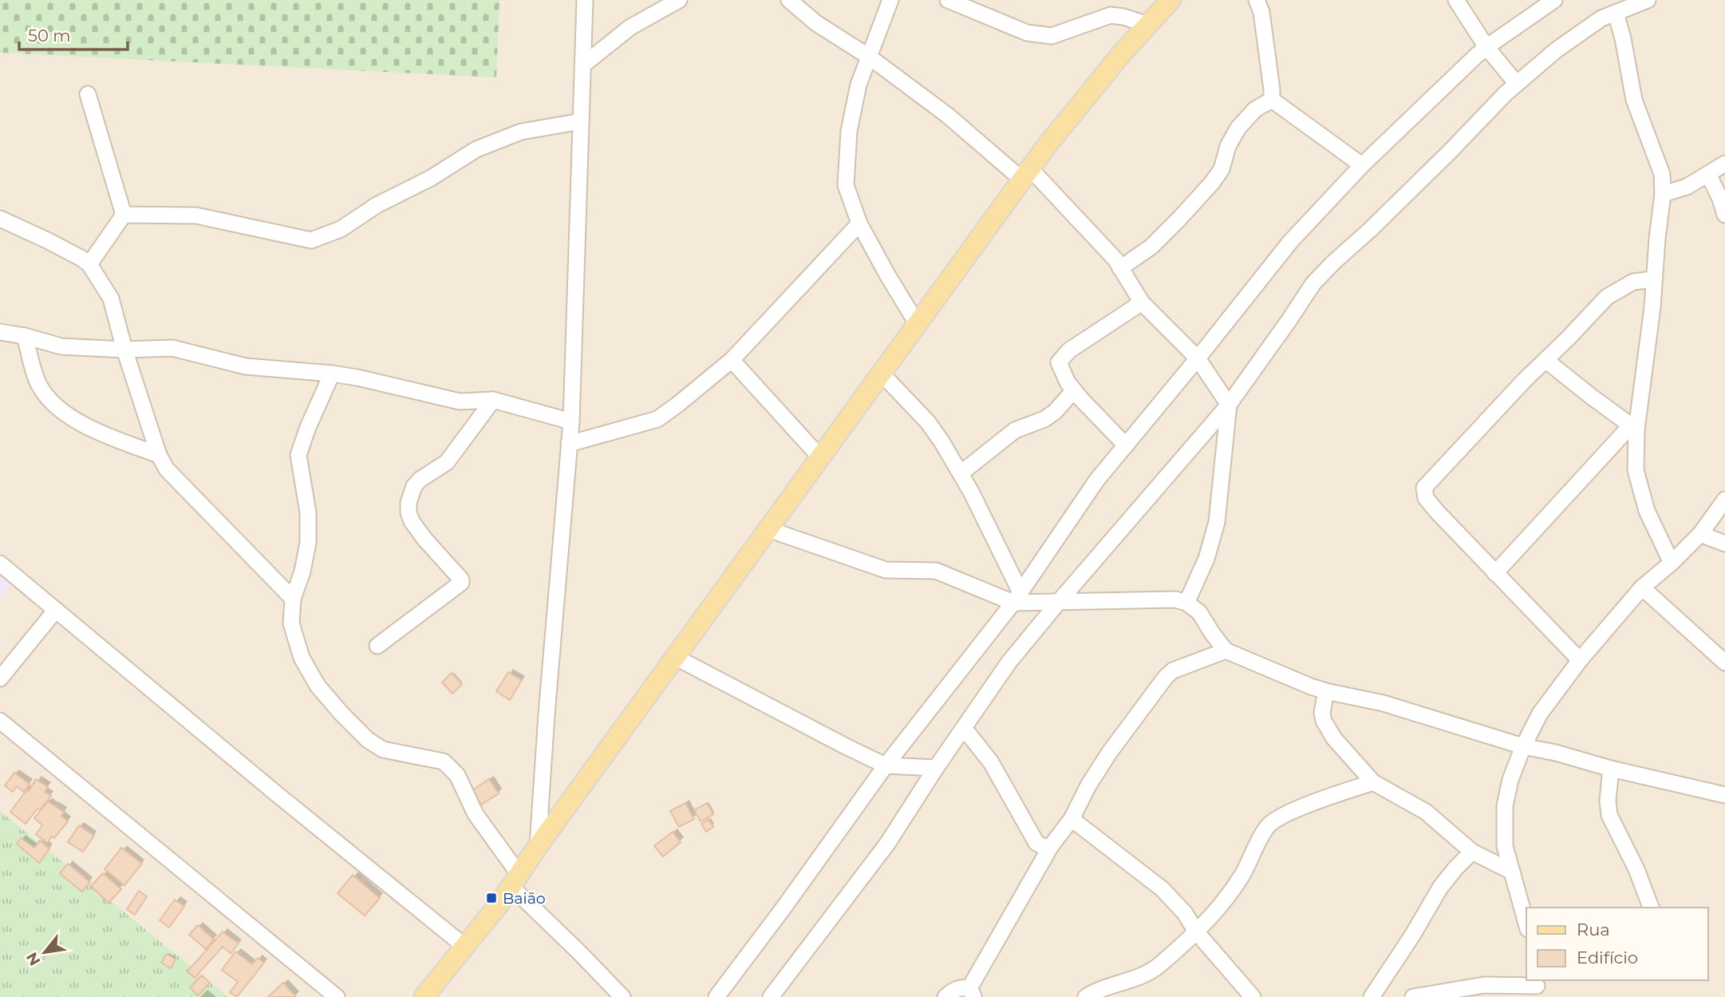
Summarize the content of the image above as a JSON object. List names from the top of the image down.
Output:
{
  "places": {
    "transit": ["Baião"]
  },
  "legend": ["Rua", "Edifício"],
  "scale_bar": "50 m",
  "north": "bottom left"
}
